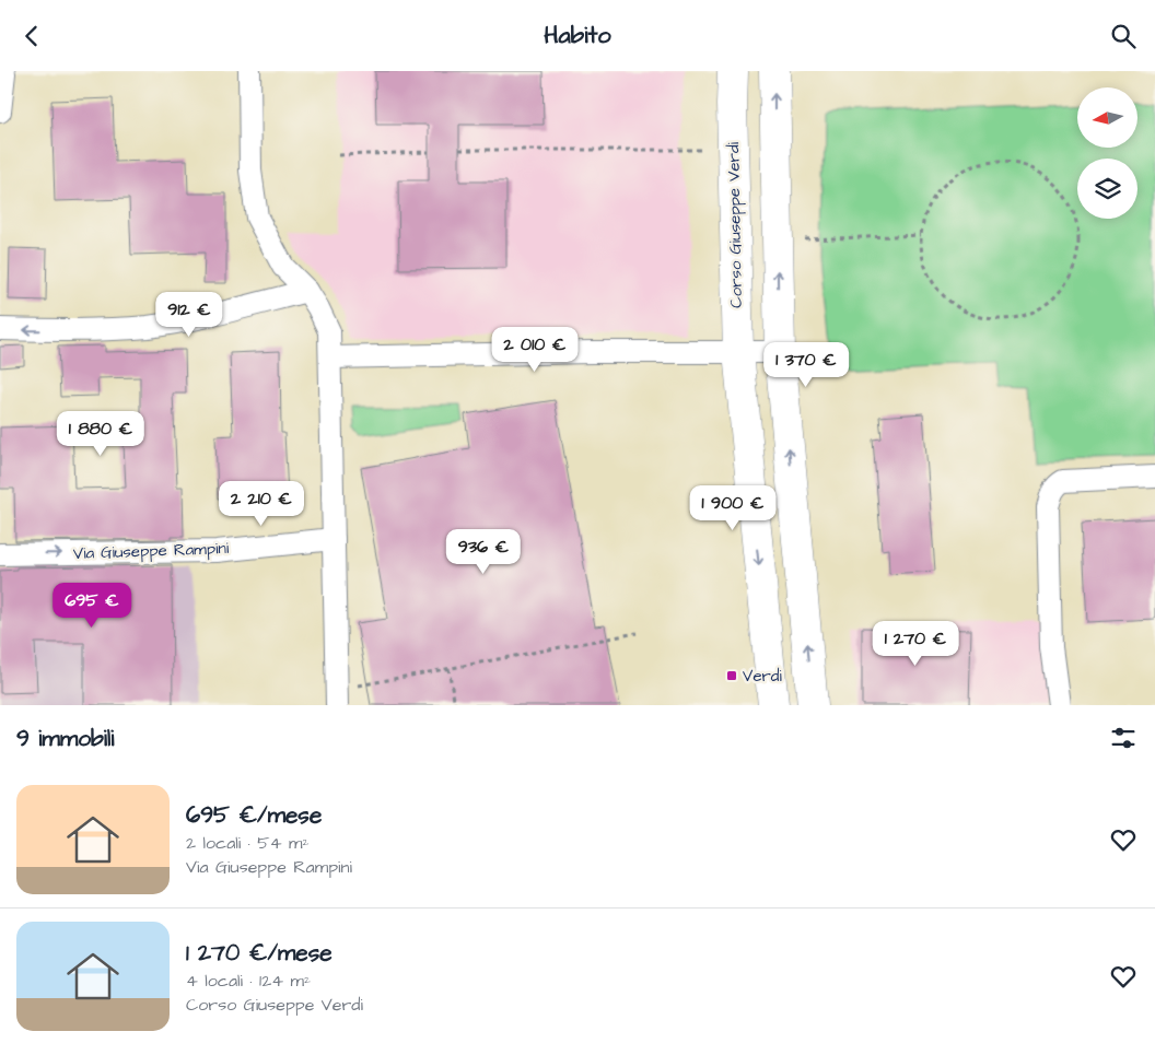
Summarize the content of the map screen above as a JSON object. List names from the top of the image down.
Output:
{
  "streets": {
    "street": ["Corso Giuseppe Verdi", "Via Giuseppe Rampini"]
  },
  "one_way": ["Via Giuseppe Rampini"],
  "places": {
    "transit": ["Verdi"]
  },
  "north": "left",
  "page": {
    "header": "Habito",
    "price": [
      "912 €",
      "2 010 €",
      "1 370 €",
      "1 880 €",
      "2 210 €",
      "1 900 €",
      "936 €",
      "695 €",
      "1 270 €"
    ],
    "heading": "9 immobili",
    "list": [
      {
        "name": "695 €/mese",
        "note": "2 locali · 54 m² · Via Giuseppe Rampini"
      },
      {
        "name": "1 270 €/mese",
        "note": "4 locali · 124 m² · Corso Giuseppe Verdi"
      }
    ]
  }
}
